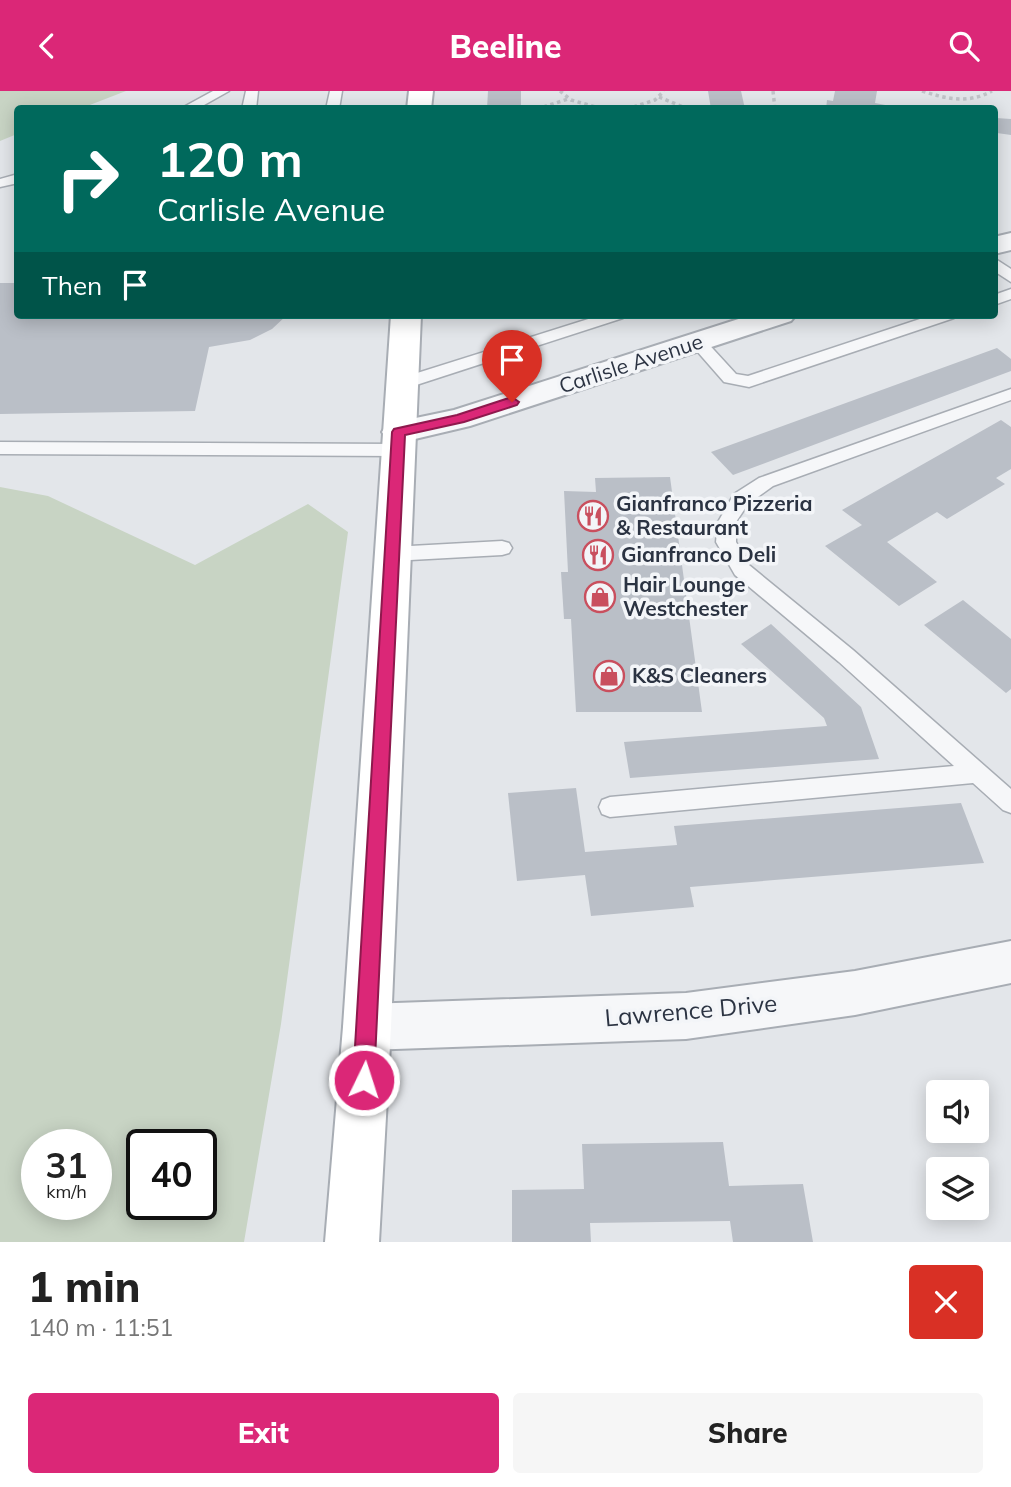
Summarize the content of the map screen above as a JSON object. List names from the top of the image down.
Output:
{
  "streets": {
    "street": ["Carlisle Avenue", "Lawrence Drive"]
  },
  "places": {
    "restaurant": ["Gianfranco Pizzeria & Restaurant", "Gianfranco Deli"],
    "shop": ["Hair Lounge Westchester", "K&S Cleaners"]
  },
  "page": {
    "header": "Beeline",
    "turn": ["120 m", "Carlisle Avenue"],
    "then": "Then",
    "speed": "31 km/h",
    "limit": "40",
    "heading": ["1 min", "140 m · 11:51"],
    "buttons": ["Exit", "Share"]
  }
}
